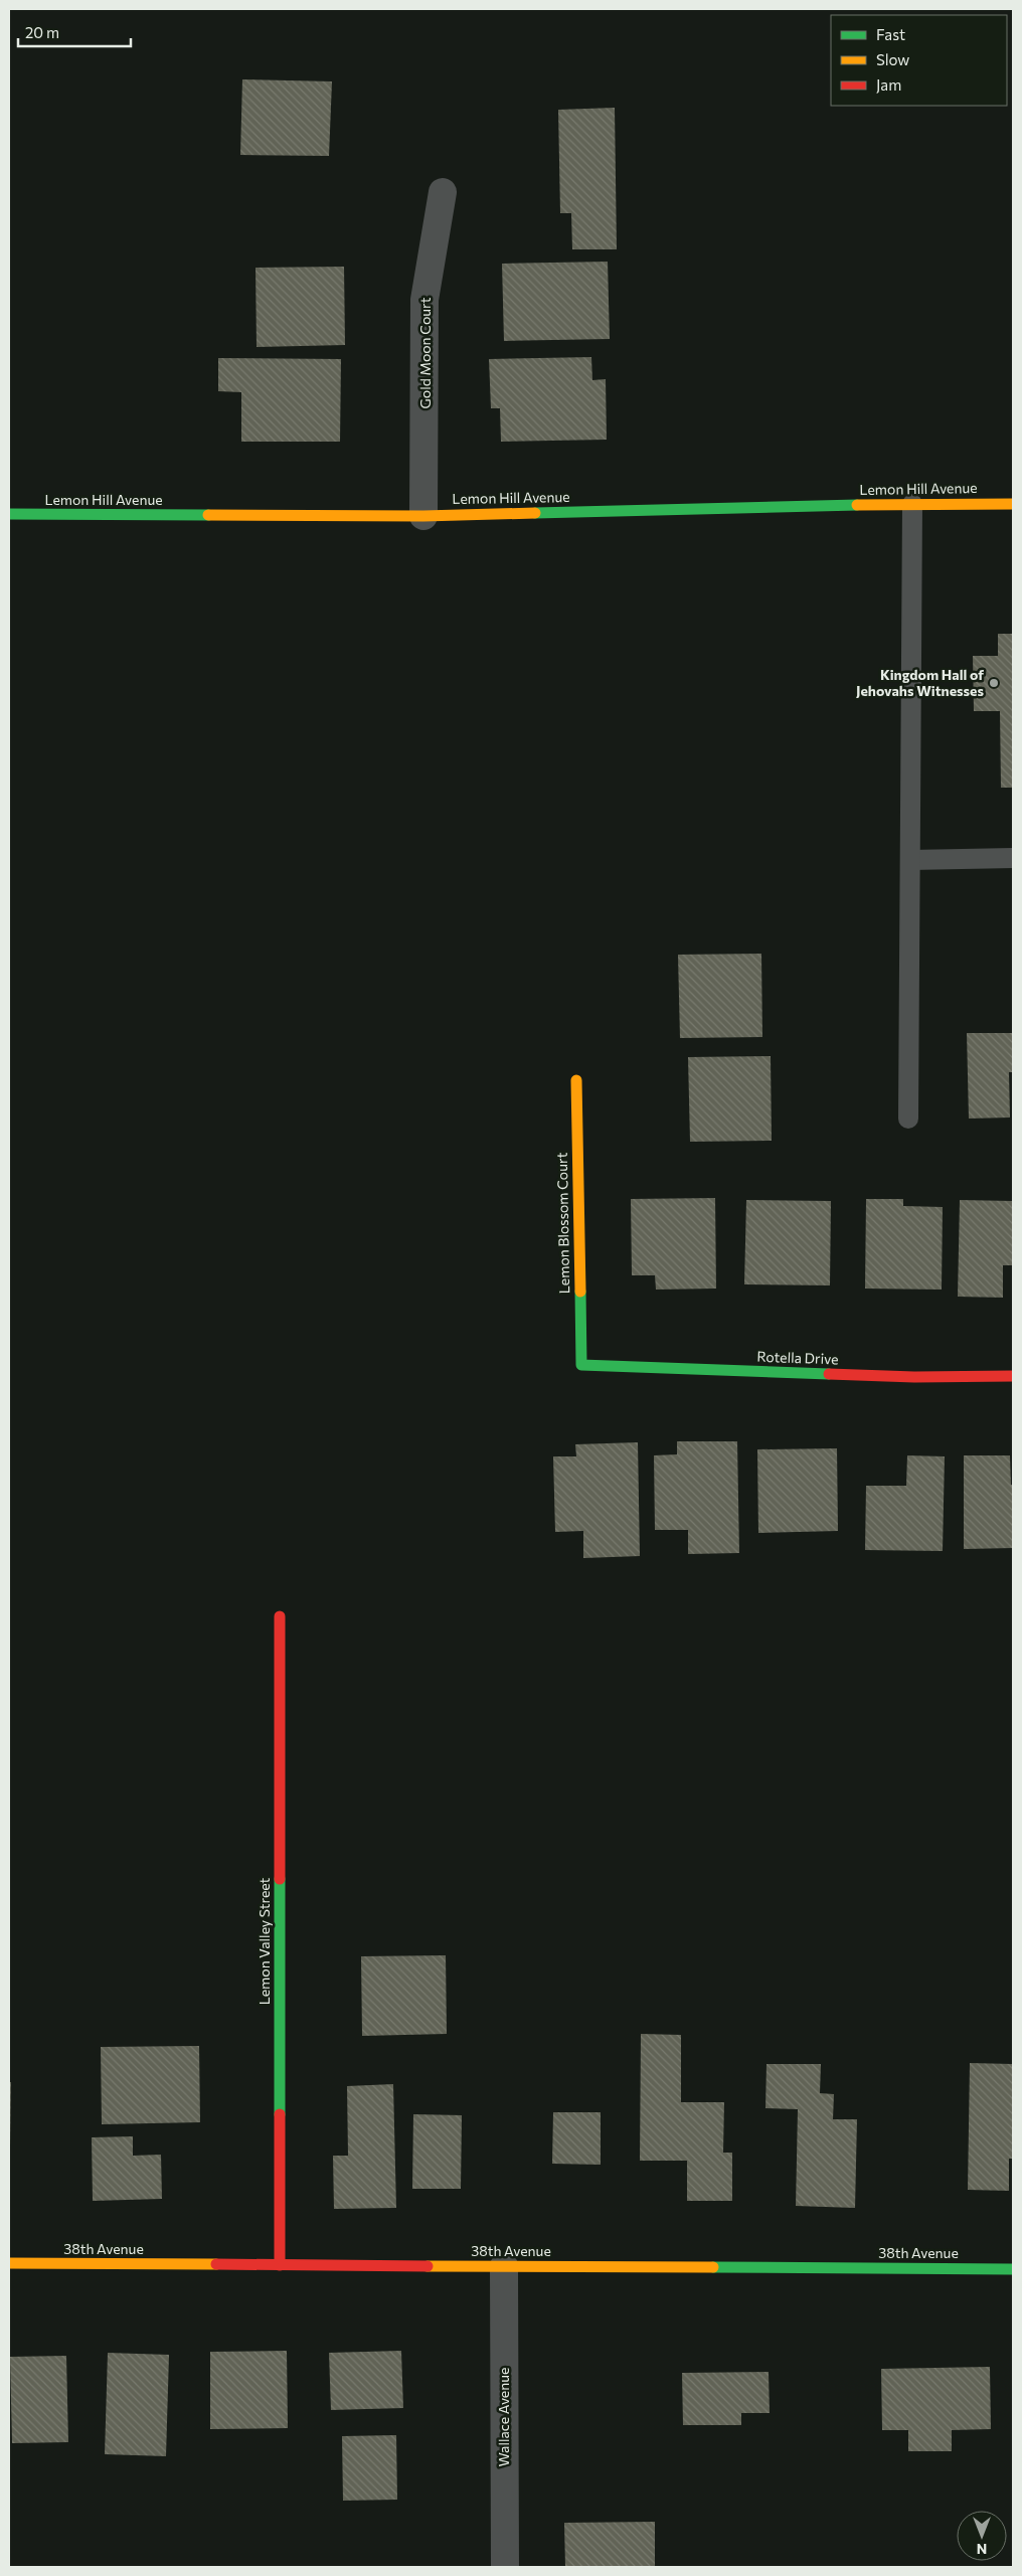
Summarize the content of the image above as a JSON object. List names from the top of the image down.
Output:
{
  "streets": {
    "street": [
      "Gold Moon Court",
      "Lemon Hill Avenue",
      "Lemon Blossom Court",
      "Rotella Drive",
      "Lemon Valley Street",
      "38th Avenue",
      "Wallace Avenue"
    ]
  },
  "crossings": [
    ["Gold Moon Court", "Lemon Hill Avenue"],
    ["Lemon Blossom Court", "Rotella Drive"],
    ["Lemon Valley Street", "38th Avenue"],
    ["38th Avenue", "Wallace Avenue"]
  ],
  "places": ["Kingdom Hall of Jehovahs Witnesses"],
  "legend": ["Fast", "Slow", "Jam"],
  "scale_bar": "20 m",
  "north": "bottom"
}
